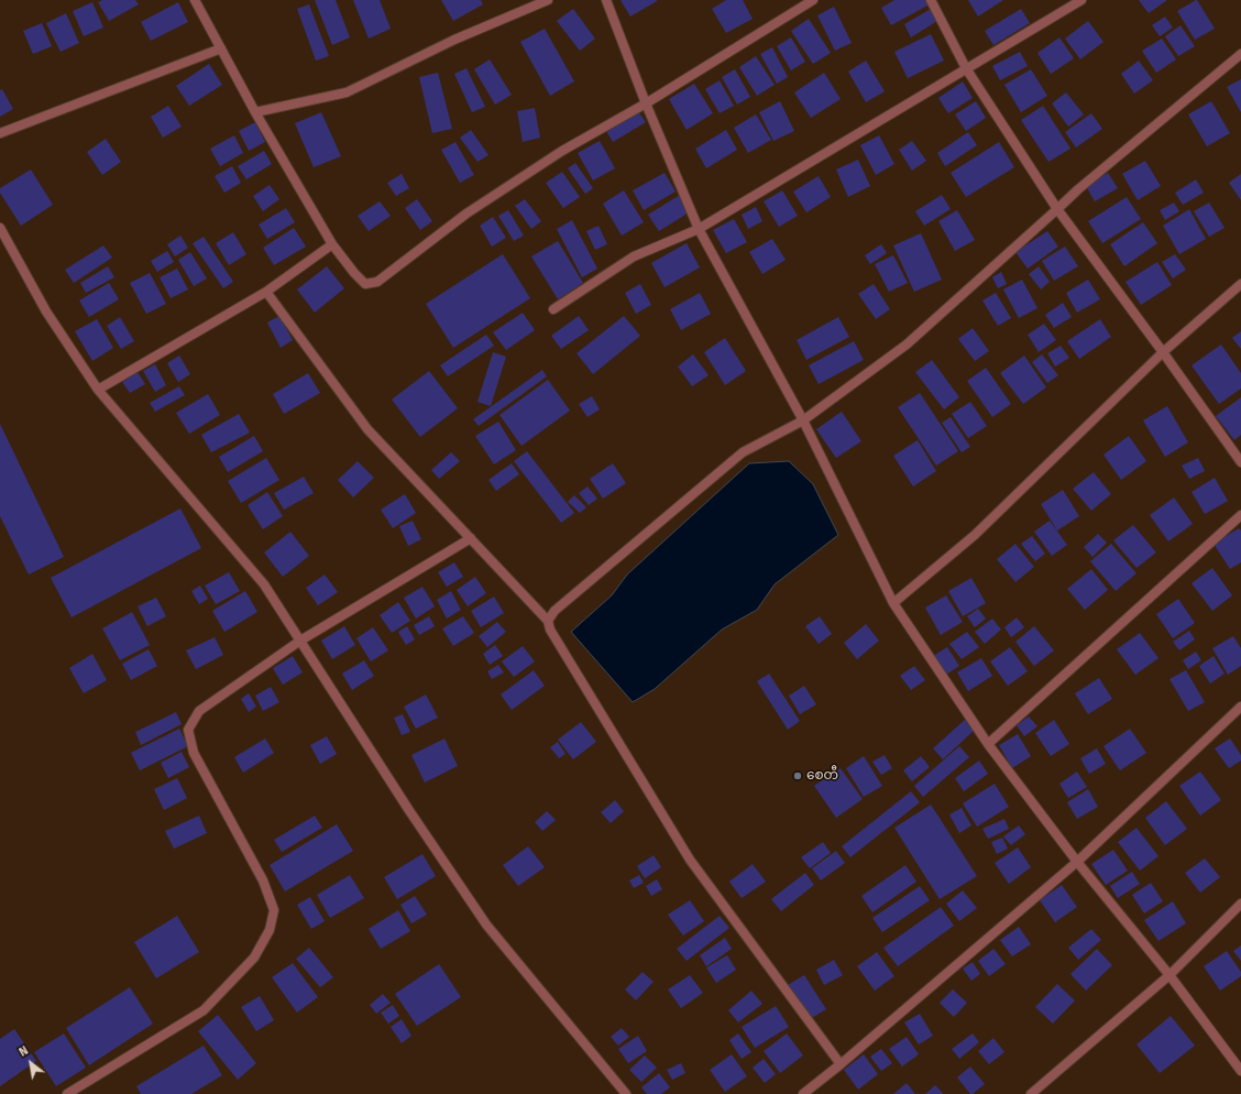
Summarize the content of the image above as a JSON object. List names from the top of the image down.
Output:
{
  "places": ["စေတီ"],
  "north": "top left"
}
